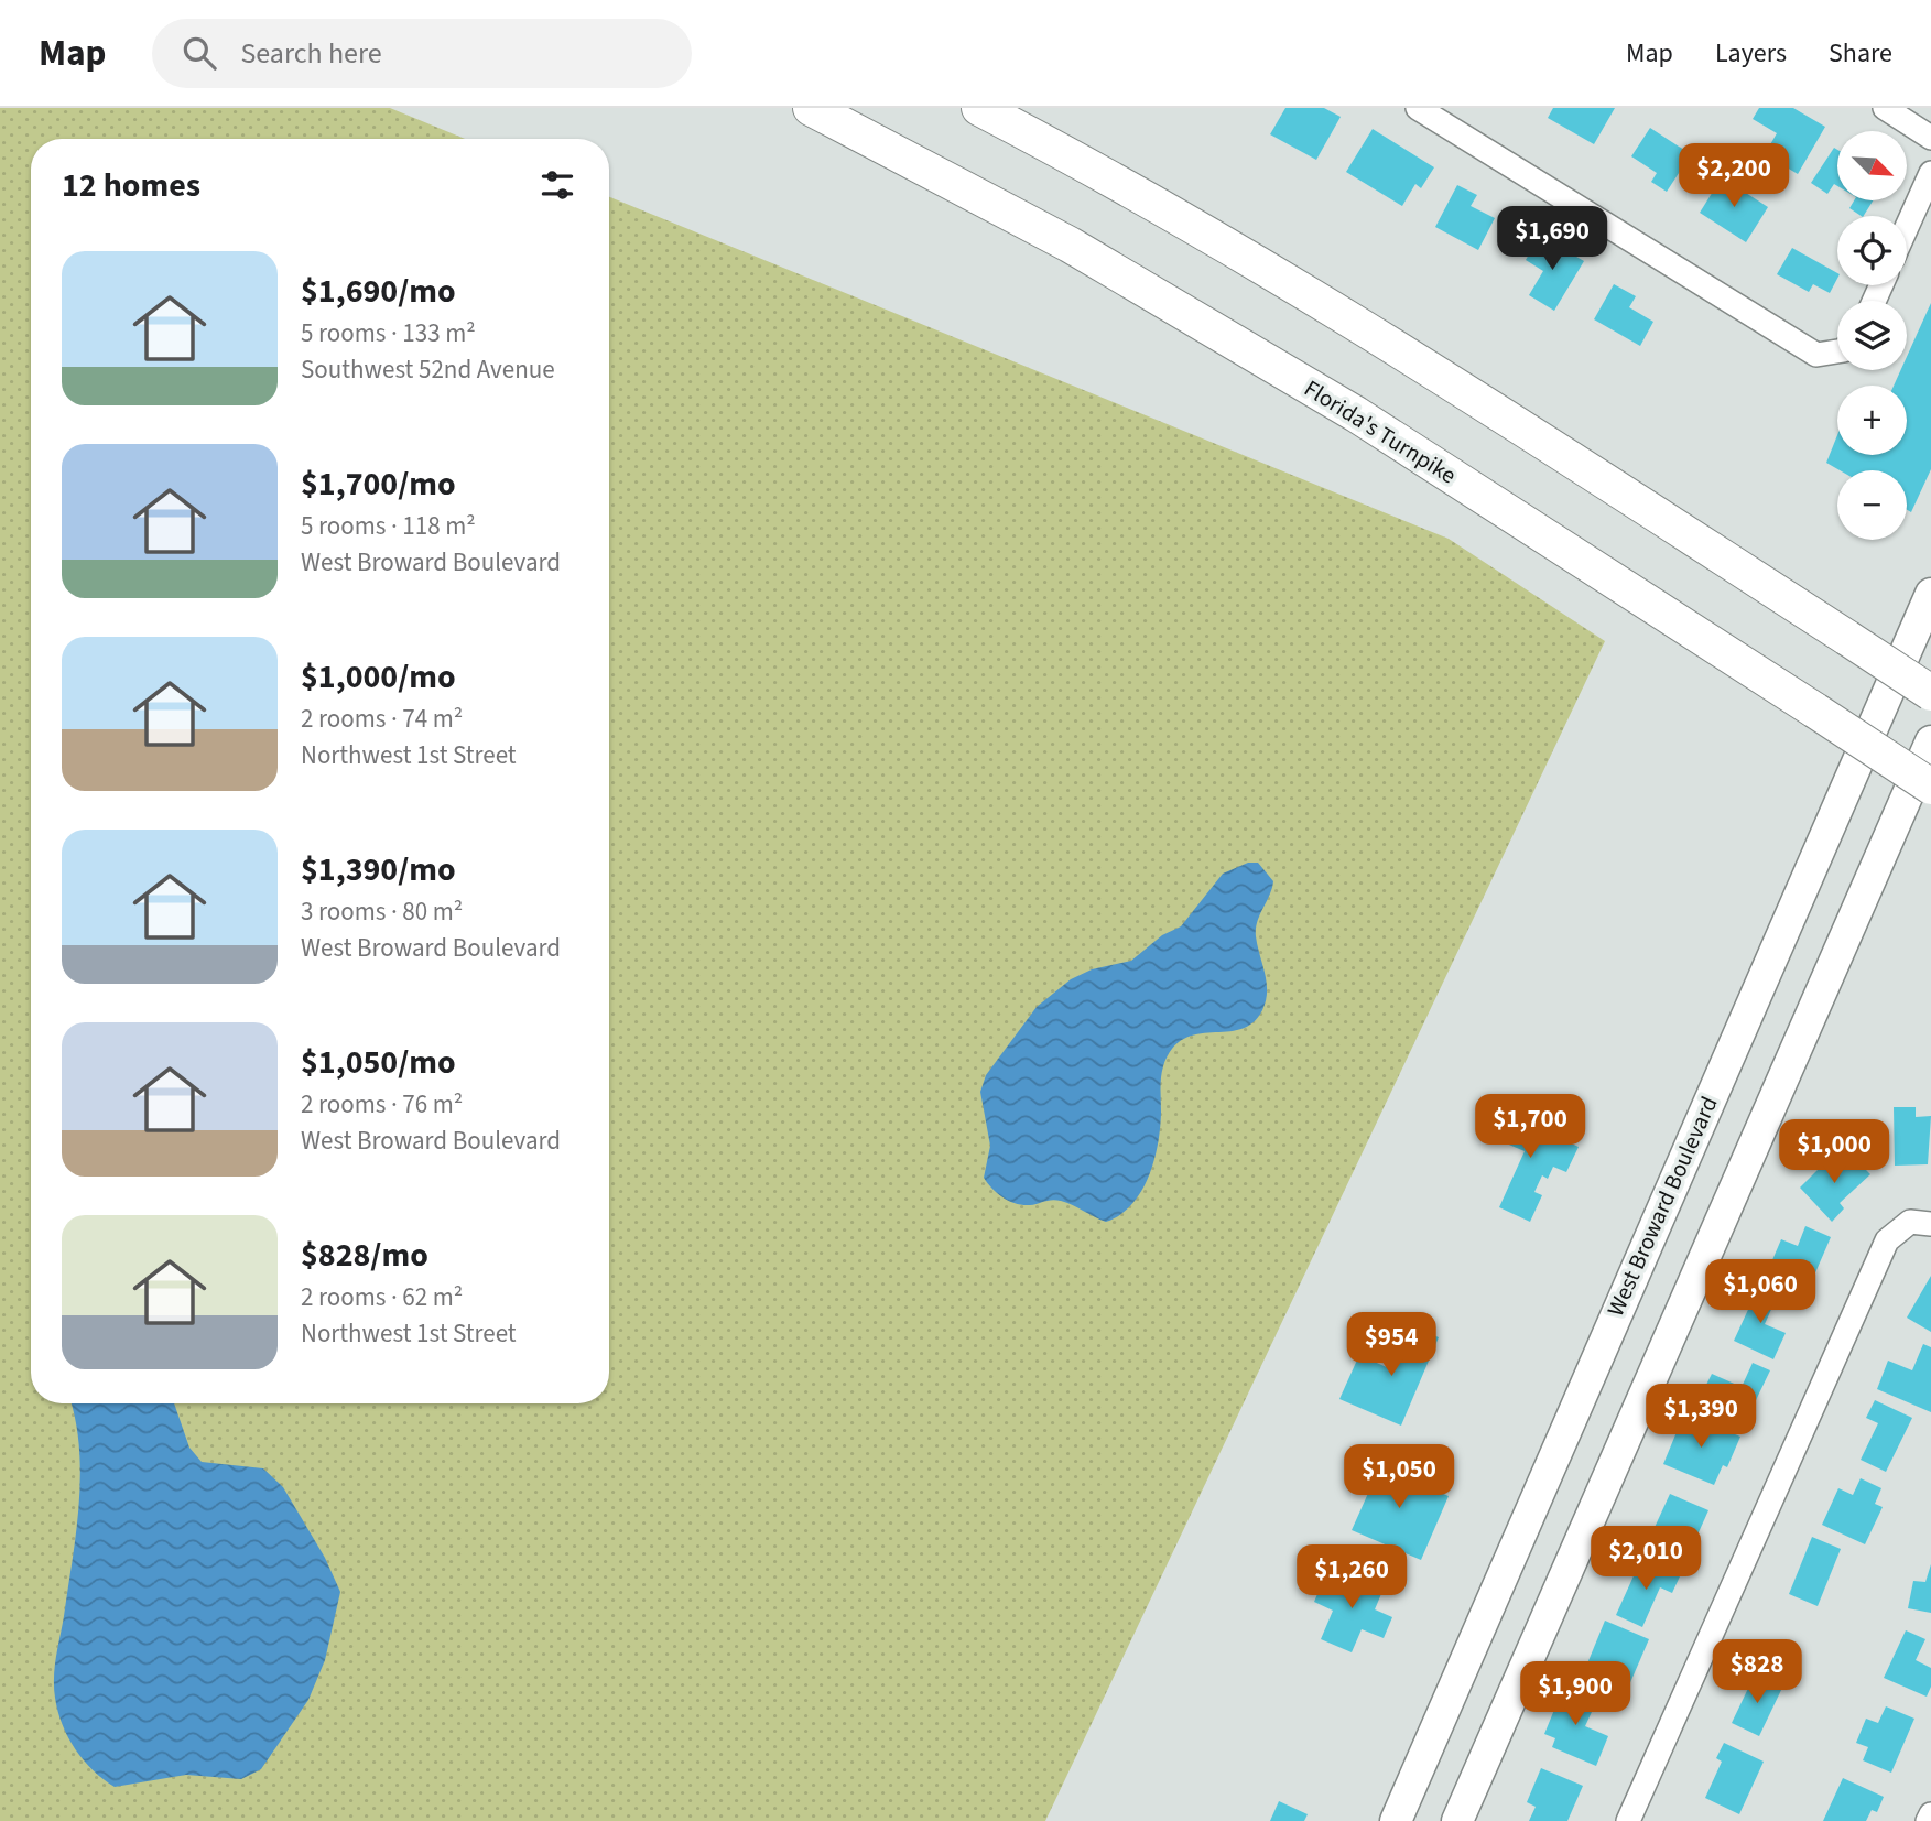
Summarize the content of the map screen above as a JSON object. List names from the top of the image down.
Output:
{
  "streets": {
    "highway": ["Florida's Turnpike"],
    "main road": ["West Broward Boulevard"]
  },
  "north": "bottom right",
  "page": {
    "header": "Map",
    "search": "Search here",
    "nav": ["Map", "Layers", "Share"],
    "map_buttons": ["+", "−"],
    "heading": "12 homes",
    "price": [
      "$2,200",
      "$1,690",
      "$1,700",
      "$1,000",
      "$1,060",
      "$954",
      "$1,390",
      "$1,050",
      "$2,010",
      "$1,260",
      "$828",
      "$1,900"
    ],
    "list": [
      {
        "name": "$1,690/mo",
        "note": "5 rooms · 133 m² · Southwest 52nd Avenue"
      },
      {
        "name": "$1,700/mo",
        "note": "5 rooms · 118 m² · West Broward Boulevard"
      },
      {
        "name": "$1,000/mo",
        "note": "2 rooms · 74 m² · Northwest 1st Street"
      },
      {
        "name": "$1,390/mo",
        "note": "3 rooms · 80 m² · West Broward Boulevard"
      },
      {
        "name": "$1,050/mo",
        "note": "2 rooms · 76 m² · West Broward Boulevard"
      },
      {
        "name": "$828/mo",
        "note": "2 rooms · 62 m² · Northwest 1st Street"
      }
    ]
  }
}
